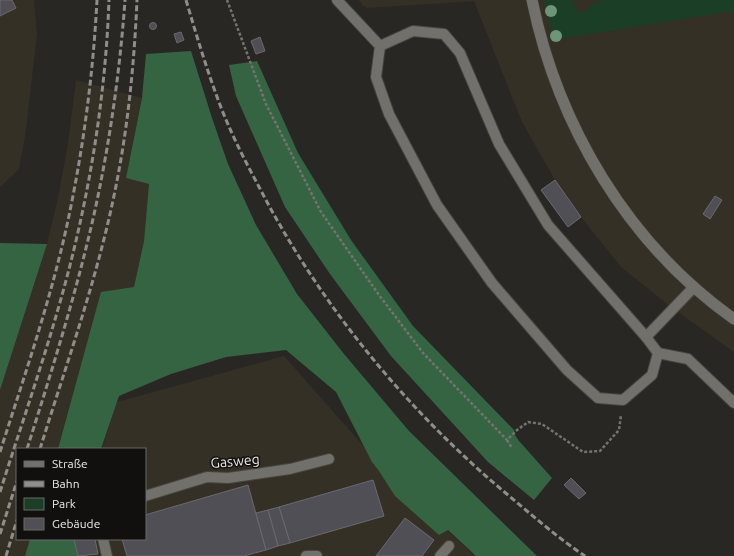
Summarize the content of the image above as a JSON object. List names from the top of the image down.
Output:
{
  "streets": {
    "lane": ["Gasweg"]
  },
  "legend": [
    "Straße",
    "Bahn",
    "Park",
    "Gebäude"
  ]
}
